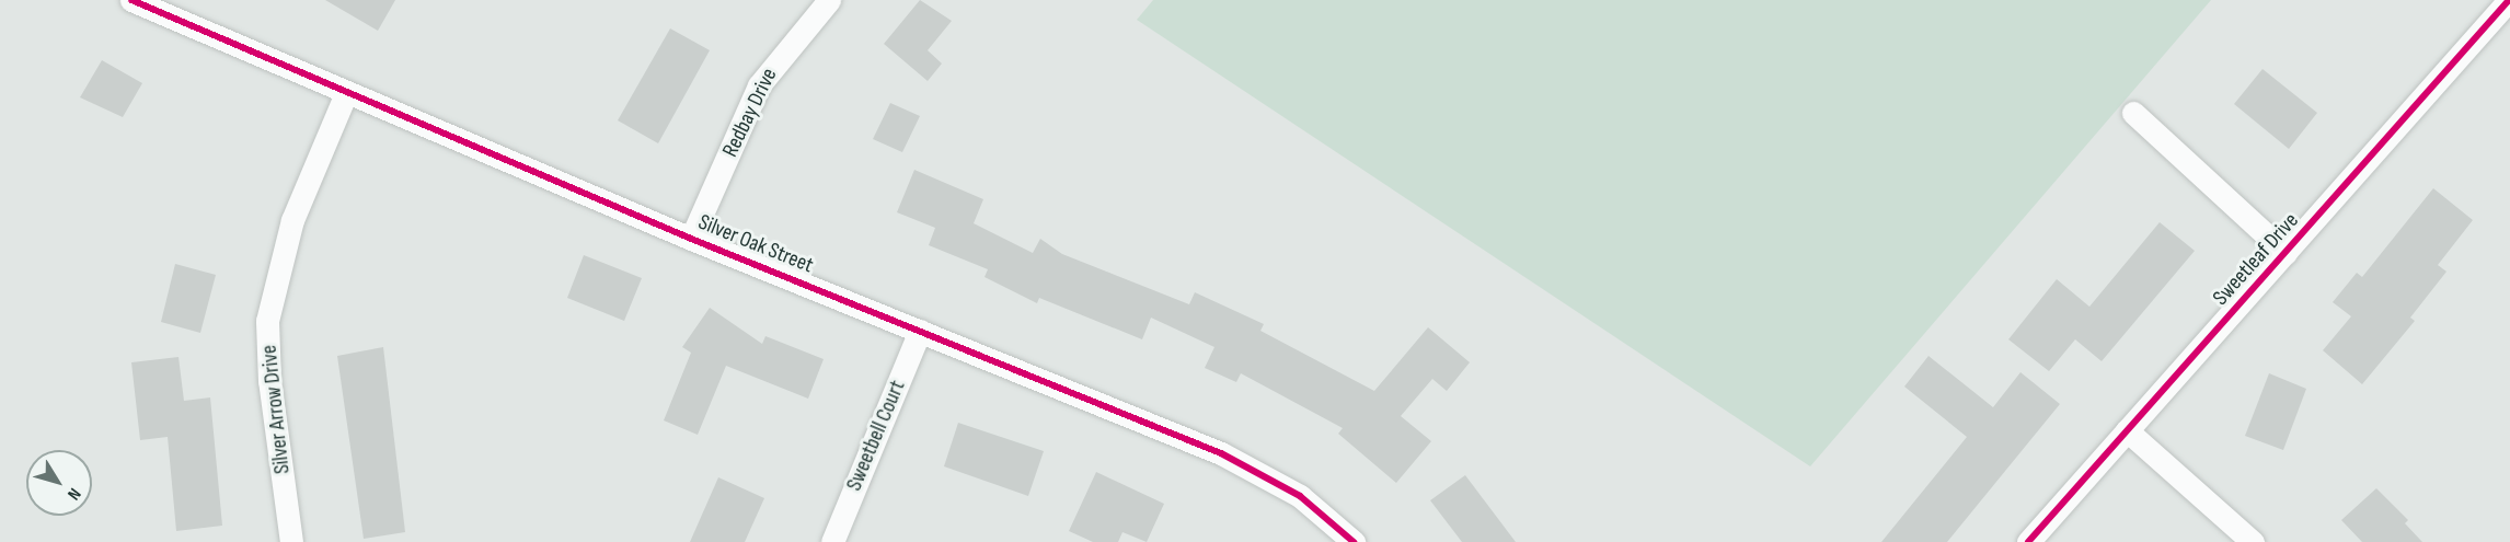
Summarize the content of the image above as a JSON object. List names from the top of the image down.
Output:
{
  "streets": {
    "street": [
      "Redbay Drive",
      "Silver Oak Street",
      "Sweetleaf Drive",
      "Silver Arrow Drive",
      "Sweetbell Court"
    ]
  },
  "crossings": [
    ["Redbay Drive", "Silver Oak Street"],
    ["Silver Oak Street", "Silver Arrow Drive"],
    ["Silver Oak Street", "Sweetbell Court"]
  ],
  "north": "bottom right"
}
